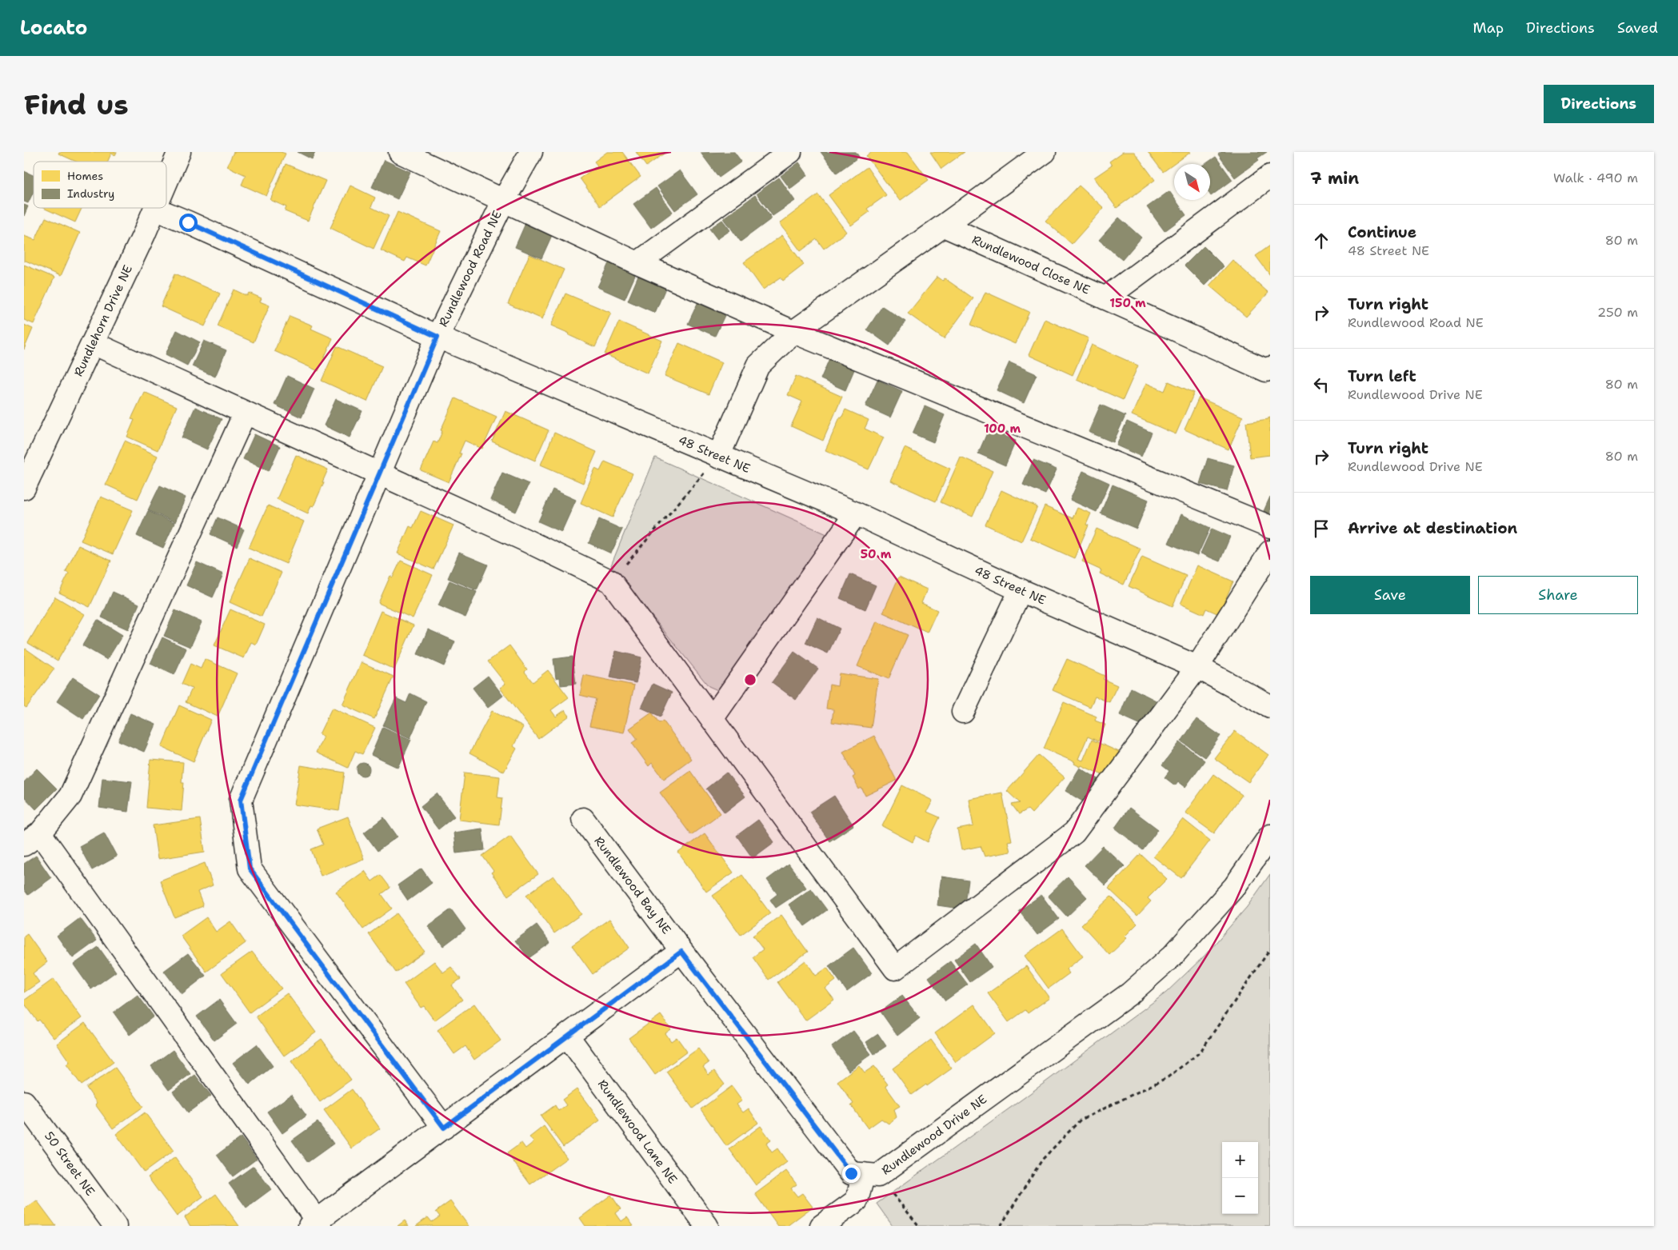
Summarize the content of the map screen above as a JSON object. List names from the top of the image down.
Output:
{
  "streets": {
    "street": [
      "Rundlewood Close NE",
      "Rundlewood Road NE",
      "Rundlehorn Drive NE",
      "48 Street NE",
      "Rundlewood Bay NE",
      "Rundlewood Lane NE",
      "Rundlewood Drive NE",
      "50 Street NE"
    ]
  },
  "crossings": [
    ["Rundlewood Road NE", "48 Street NE"],
    ["Rundlehorn Drive NE", "48 Street NE"],
    ["Rundlewood Bay NE", "Rundlewood Drive NE"]
  ],
  "legend": ["Homes", "Industry"],
  "north": "bottom right",
  "page": {
    "header": "Locato",
    "nav": ["Map", "Directions", "Saved"],
    "buttons": [
      "Directions",
      ["Save", "Share"]
    ],
    "title": "Find us",
    "heading": ["7 min", "Walk · 490 m"],
    "list": [
      ["Continue", "48 Street NE", "80 m"],
      ["Turn right", "Rundlewood Road NE", "250 m"],
      ["Turn left", "Rundlewood Drive NE", "80 m"],
      ["Turn right", "Rundlewood Drive NE", "80 m"],
      "Arrive at destination"
    ],
    "map_buttons": ["+", "−"]
  },
  "rings": ["150 m", "100 m", "50 m"]
}
